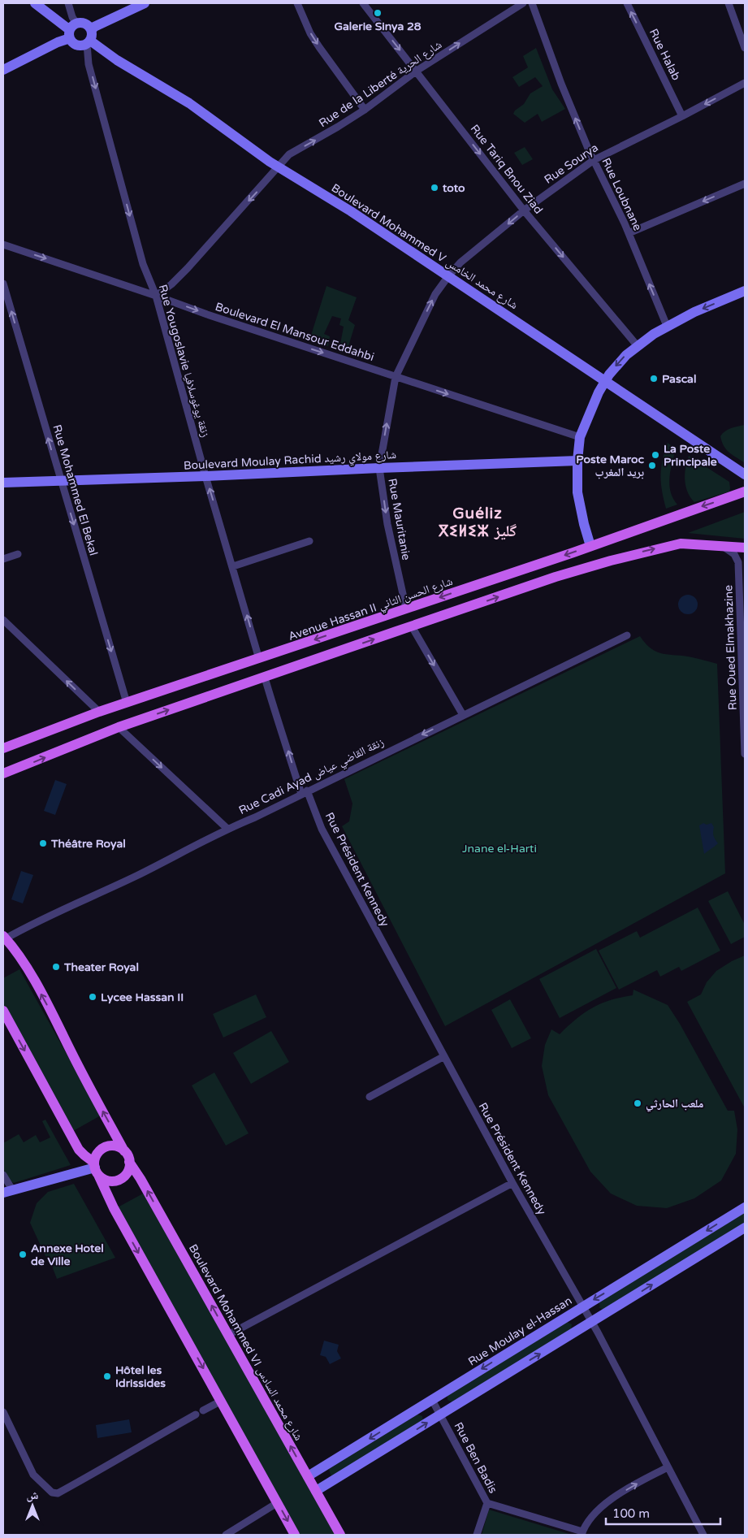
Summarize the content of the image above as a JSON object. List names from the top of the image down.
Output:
{
  "streets": {
    "main road": ["Avenue Hassan II شارع الحسن الثاني", "Boulevard Mohammed VI شارع محمد السادس"],
    "street": [
      "Rue Halab",
      "Rue de la Liberté شارع الحرية",
      "Rue Sourya",
      "Rue Tariq Bnou Ziad",
      "Rue Loubnane",
      "Boulevard Mohammed V شارع محمد الخامس",
      "Boulevard El Mansour Eddahbi",
      "Rue Yougoslavie زنقة يوغوسلافيا",
      "Boulevard Moulay Rachid شارع مولاي رشيد",
      "Rue Mohammed El Bekal",
      "Rue Mauritanie",
      "Rue Oued Elmakhazine",
      "Rue Cadi Ayad زنقة القاضي عياض",
      "Rue Président Kennedy",
      "Rue Moulay el-Hassan",
      "Rue Ben Badis"
    ]
  },
  "crossings": [
    ["Rue Halab", "Rue Sourya"],
    ["Rue de la Liberté شارع الحرية", "Rue Tariq Bnou Ziad"],
    ["Rue de la Liberté شارع الحرية", "Boulevard Mohammed V شارع محمد الخامس"],
    ["Rue de la Liberté شارع الحرية", "Boulevard El Mansour Eddahbi"],
    ["Rue de la Liberté شارع الحرية", "Rue Yougoslavie زنقة يوغوسلافيا"],
    ["Rue Sourya", "Rue Tariq Bnou Ziad"],
    ["Rue Sourya", "Rue Loubnane"],
    ["Rue Sourya", "Boulevard Mohammed V شارع محمد الخامس"],
    ["Rue Sourya", "Rue Mauritanie"],
    ["Boulevard Mohammed V شارع محمد الخامس", "Rue Yougoslavie زنقة يوغوسلافيا"],
    ["Boulevard Mohammed V شارع محمد الخامس", "Rue Mauritanie"],
    ["Boulevard El Mansour Eddahbi", "Rue Yougoslavie زنقة يوغوسلافيا"],
    ["Boulevard El Mansour Eddahbi", "Rue Mauritanie"],
    ["Rue Yougoslavie زنقة يوغوسلافيا", "Boulevard Moulay Rachid شارع مولاي رشيد"],
    ["Rue Yougoslavie زنقة يوغوسلافيا", "Avenue Hassan II شارع الحسن الثاني"],
    ["Boulevard Moulay Rachid شارع مولاي رشيد", "Rue Mohammed El Bekal"],
    ["Boulevard Moulay Rachid شارع مولاي رشيد", "Rue Mauritanie"],
    ["Rue Mohammed El Bekal", "Avenue Hassan II شارع الحسن الثاني"],
    ["Rue Mauritanie", "Avenue Hassan II شارع الحسن الثاني"],
    ["Rue Cadi Ayad زنقة القاضي عياض", "Rue Président Kennedy"],
    ["Rue Président Kennedy", "Rue Moulay el-Hassan"],
    ["Rue Moulay el-Hassan", "Boulevard Mohammed VI شارع محمد السادس"],
    ["Rue Moulay el-Hassan", "Rue Ben Badis"]
  ],
  "one_way": [
    "Rue Halab",
    "Rue Sourya",
    "Rue Tariq Bnou Ziad",
    "Rue Loubnane",
    "Boulevard El Mansour Eddahbi"
  ],
  "districts": ["Guéliz ⴳⵉⵍⵉⵣ گليز"],
  "parks": ["Jnane el-Harti"],
  "places": [
    "Galerie Sinya 28",
    "toto",
    "Pascal",
    "La Poste Principale",
    "Poste Maroc بريد المغرب",
    "Théâtre Royal",
    "Theater Royal",
    "Lycee Hassan II",
    "ملعب الحارثي",
    "Annexe Hotel de Ville",
    "Hôtel les Idrissides"
  ],
  "scale_bar": "100 m",
  "north": "top"
}
